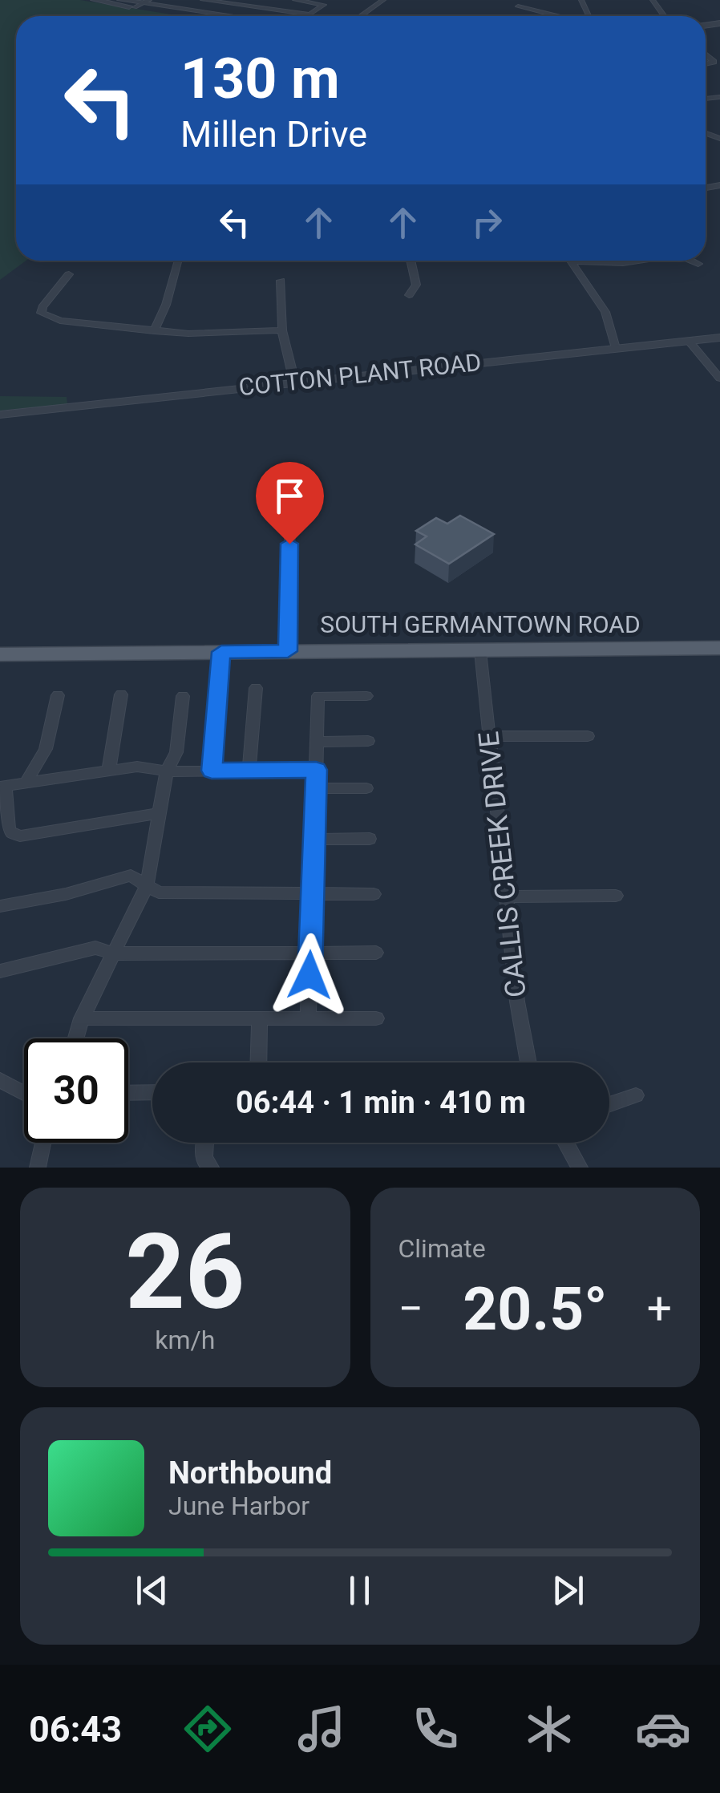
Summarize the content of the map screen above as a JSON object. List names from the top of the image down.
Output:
{
  "streets": {
    "main road": ["SOUTH GERMANTOWN ROAD"],
    "street": ["COTTON PLANT ROAD", "CALLIS CREEK DRIVE"]
  },
  "crossings": [
    ["SOUTH GERMANTOWN ROAD", "CALLIS CREEK DRIVE"]
  ],
  "page": {
    "turn": ["130 m", "Millen Drive"],
    "limit": "30",
    "trip": "06:44 · 1 min · 410 m",
    "tile": [
      ["26", "km/h"],
      "Climate"
    ],
    "heat": ["−", "20.5°", "+"],
    "song": ["Northbound", "June Harbor"],
    "tabs": "06:43"
  }
}
